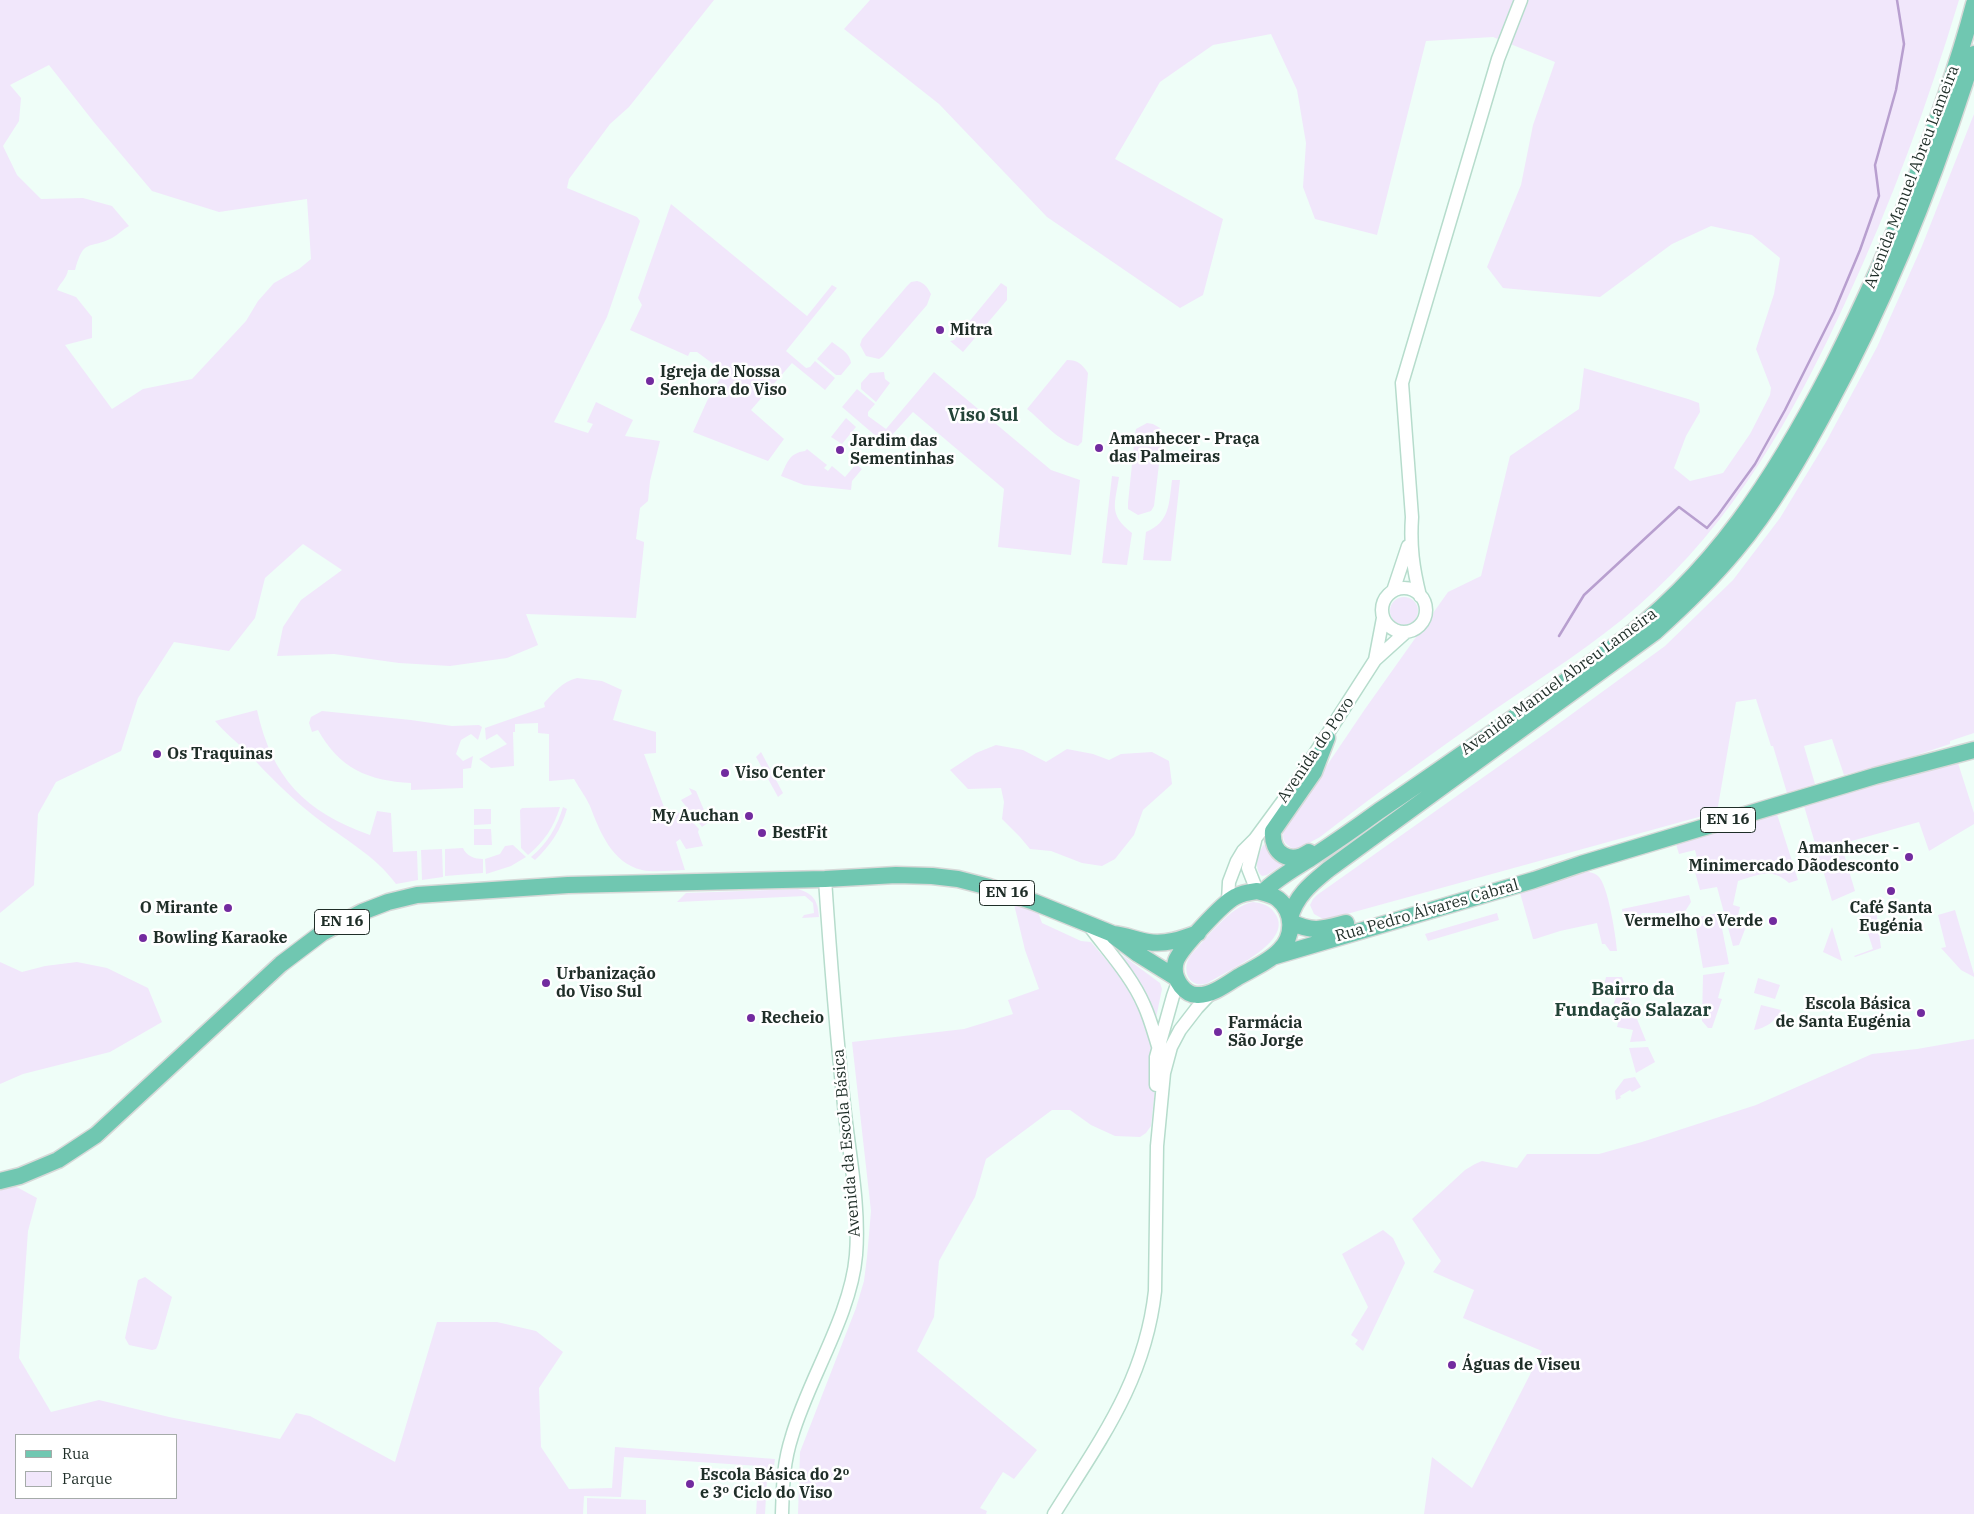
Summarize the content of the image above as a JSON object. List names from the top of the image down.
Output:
{
  "streets": {
    "main road": ["Avenida Manuel Abreu Lameira", "EN 16", "Rua Pedro Álvares Cabral"],
    "street": ["Avenida do Povo", "Avenida da Escola Básica"]
  },
  "crossings": [
    ["Avenida Manuel Abreu Lameira", "Avenida do Povo"],
    ["Avenida Manuel Abreu Lameira", "EN 16"],
    ["Avenida Manuel Abreu Lameira", "Rua Pedro Álvares Cabral"],
    ["Avenida do Povo", "EN 16"],
    ["EN 16", "Rua Pedro Álvares Cabral"],
    ["EN 16", "Avenida da Escola Básica"]
  ],
  "districts": ["Viso Sul", "Bairro da Fundação Salazar"],
  "places": [
    "Mitra",
    "Igreja de Nossa Senhora do Viso",
    "Amanhecer - Praça das Palmeiras",
    "Jardim das Sementinhas",
    "Os Traquinas",
    "Viso Center",
    "My Auchan",
    "BestFit",
    "Amanhecer - Minimercado Dãodesconto",
    "Café Santa Eugénia",
    "O Mirante",
    "Vermelho e Verde",
    "Bowling Karaoke",
    "Urbanização do Viso Sul",
    "Escola Básica de Santa Eugénia",
    "Recheio",
    "Farmácia São Jorge",
    "Águas de Viseu",
    "Escola Básica do 2º e 3º Ciclo do Viso"
  ],
  "legend": ["Rua", "Parque"]
}
